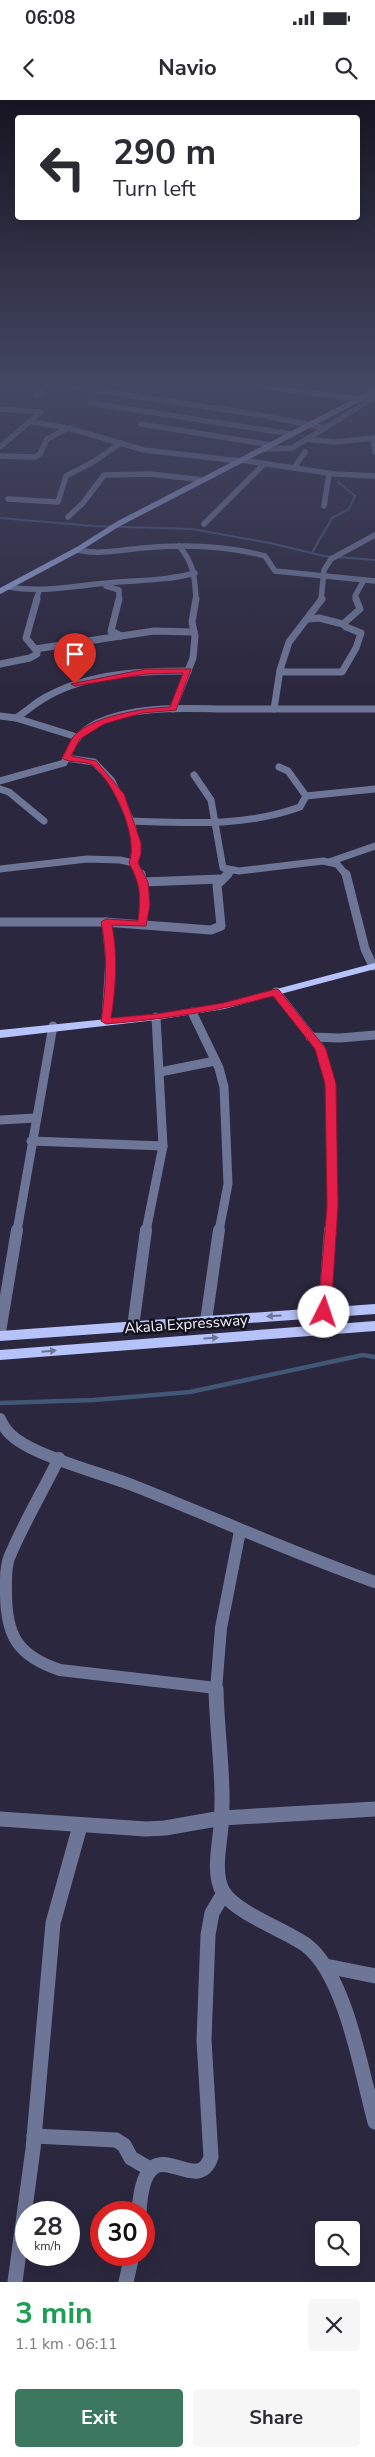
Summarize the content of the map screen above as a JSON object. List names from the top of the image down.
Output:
{
  "streets": {
    "main road": ["Akala Expressway"]
  },
  "page": {
    "status": "06:08",
    "header": "Navio",
    "turn": ["290 m", "Turn left"],
    "speed": "28 km/h",
    "limit": "30",
    "heading": ["3 min", "1.1 km · 06:11"],
    "buttons": ["Exit", "Share"]
  }
}
